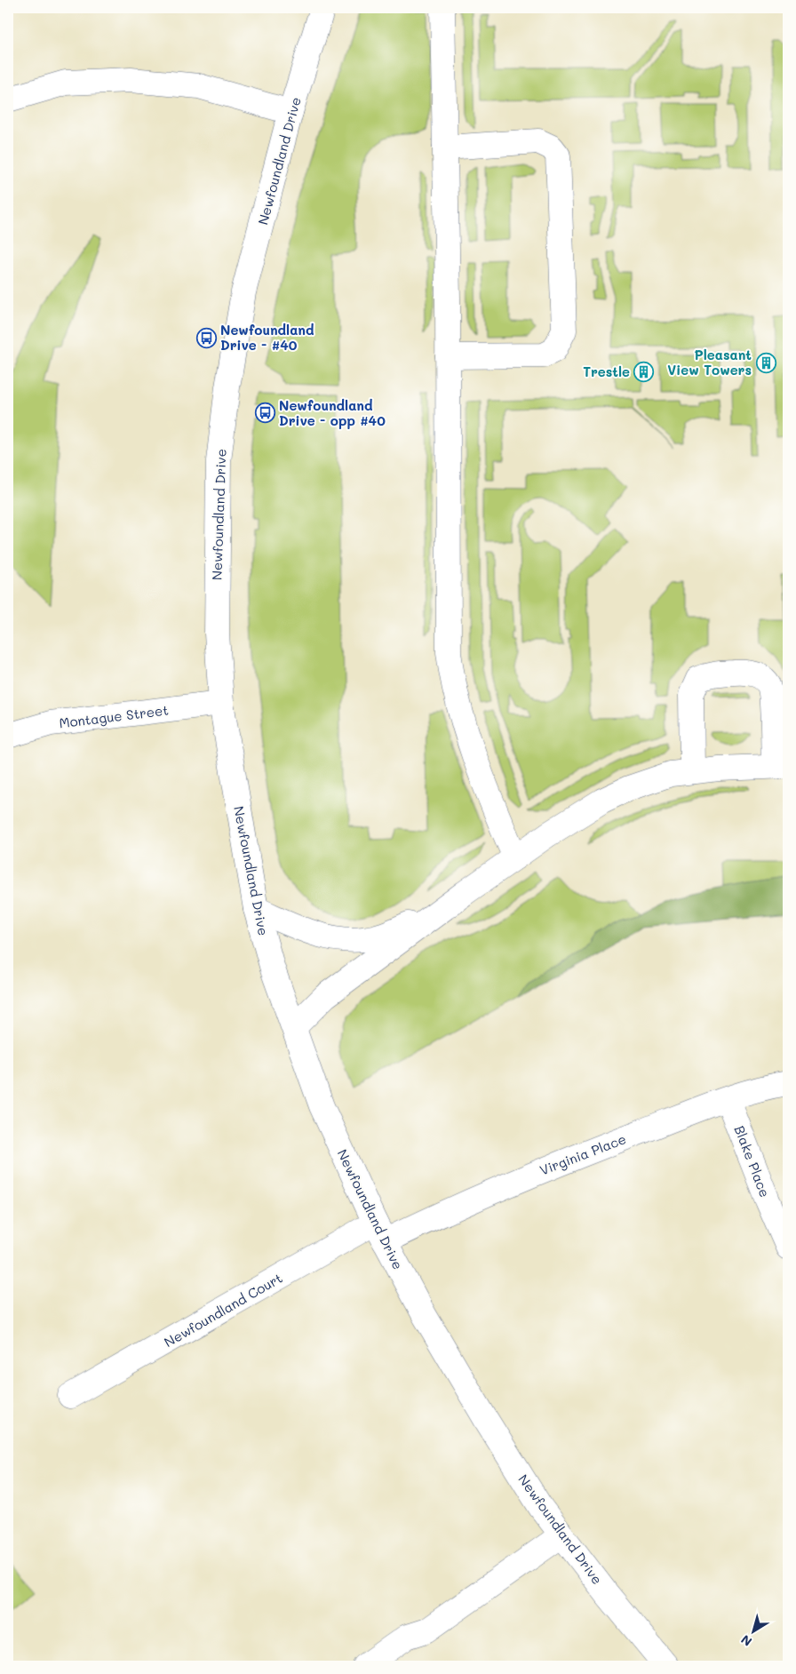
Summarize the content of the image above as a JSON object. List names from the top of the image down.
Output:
{
  "streets": {
    "street": [
      "Newfoundland Drive",
      "Montague Street",
      "Virginia Place",
      "Blake Place",
      "Newfoundland Court"
    ]
  },
  "crossings": [
    ["Newfoundland Drive", "Montague Street"],
    ["Newfoundland Drive", "Virginia Place"],
    ["Newfoundland Drive", "Newfoundland Court"],
    ["Virginia Place", "Blake Place"],
    ["Virginia Place", "Newfoundland Court"]
  ],
  "places": {
    "bus stop": ["Newfoundland Drive - #40", "Newfoundland Drive - opp #40"],
    "building": ["Pleasant View Towers", "Trestle"]
  },
  "north": "bottom left"
}
